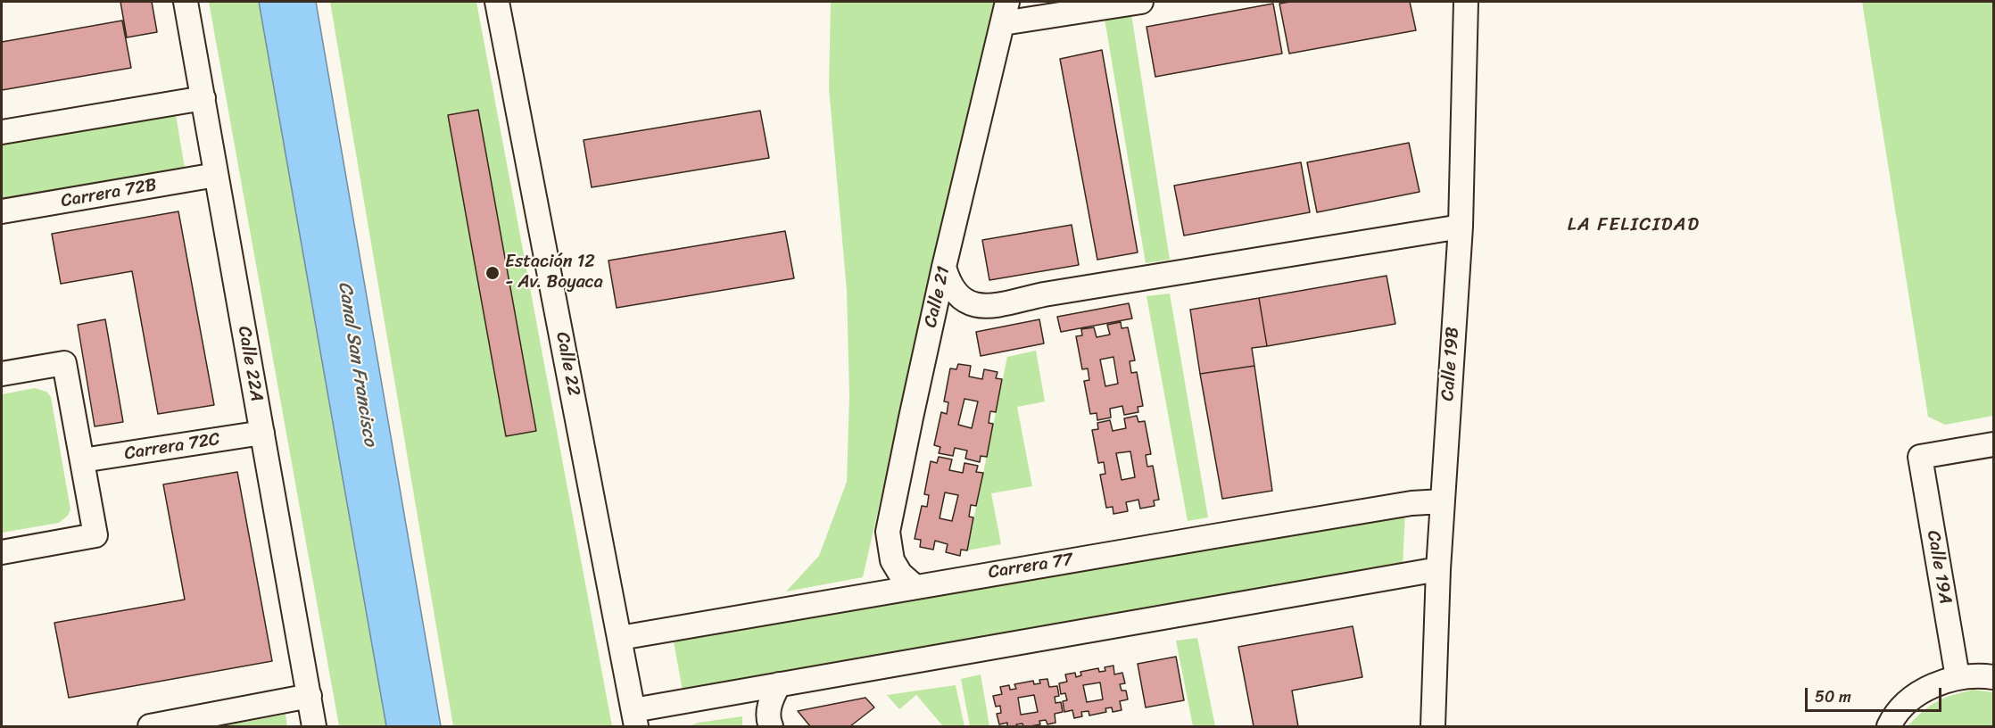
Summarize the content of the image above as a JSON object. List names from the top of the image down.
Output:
{
  "streets": {
    "street": [
      "Carrera 72B",
      "Calle 21",
      "Calle 22A",
      "Calle 22",
      "Calle 19B",
      "Carrera 72C",
      "Carrera 77",
      "Calle 19A"
    ]
  },
  "crossings": [
    ["Carrera 72B", "Calle 22A"],
    ["Calle 21", "Carrera 77"],
    ["Calle 22A", "Carrera 72C"],
    ["Calle 22", "Carrera 77"],
    ["Calle 19B", "Carrera 77"]
  ],
  "districts": ["LA FELICIDAD"],
  "water": ["Canal San Francisco"],
  "places": ["Estación 12 - Av. Boyaca"],
  "scale_bar": "50 m"
}
